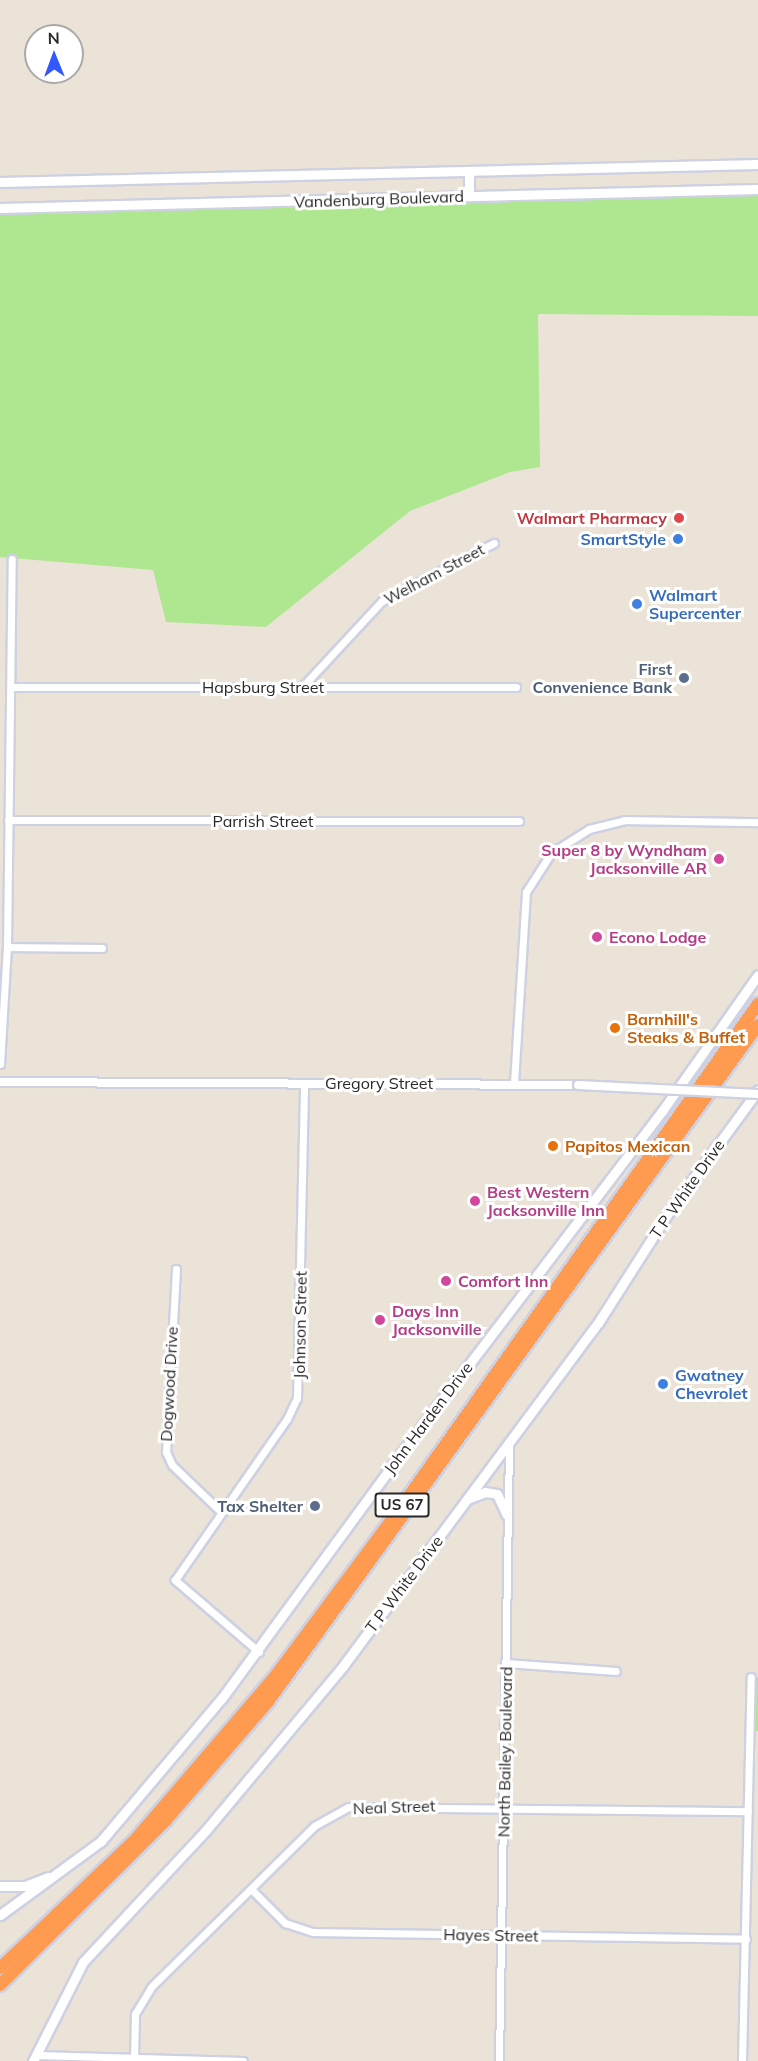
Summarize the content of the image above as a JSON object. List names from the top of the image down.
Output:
{
  "streets": {
    "highway": ["US 67"],
    "main road": ["Vandenburg Boulevard", "T P White Drive", "John Harden Drive"],
    "street": [
      "Welham Street",
      "Hapsburg Street",
      "Parrish Street",
      "Gregory Street",
      "Johnson Street",
      "Dogwood Drive",
      "North Bailey Boulevard",
      "Neal Street",
      "Hayes Street"
    ]
  },
  "crossings": [
    ["Welham Street", "Hapsburg Street"],
    ["Gregory Street", "T P White Drive"],
    ["Gregory Street", "Johnson Street"],
    ["T P White Drive", "North Bailey Boulevard"],
    ["Johnson Street", "Dogwood Drive"],
    ["Johnson Street", "John Harden Drive"],
    ["North Bailey Boulevard", "Neal Street"],
    ["North Bailey Boulevard", "Hayes Street"],
    ["Neal Street", "Hayes Street"]
  ],
  "places": [
    "Walmart Pharmacy",
    "SmartStyle",
    "Walmart Supercenter",
    "First Convenience Bank",
    "Super 8 by Wyndham Jacksonville AR",
    "Econo Lodge",
    "Barnhill's Steaks & Buffet",
    "Papitos Mexican",
    "Best Western Jacksonville Inn",
    "Comfort Inn",
    "Days Inn Jacksonville",
    "Gwatney Chevrolet",
    "Tax Shelter"
  ],
  "north": "top"
}
